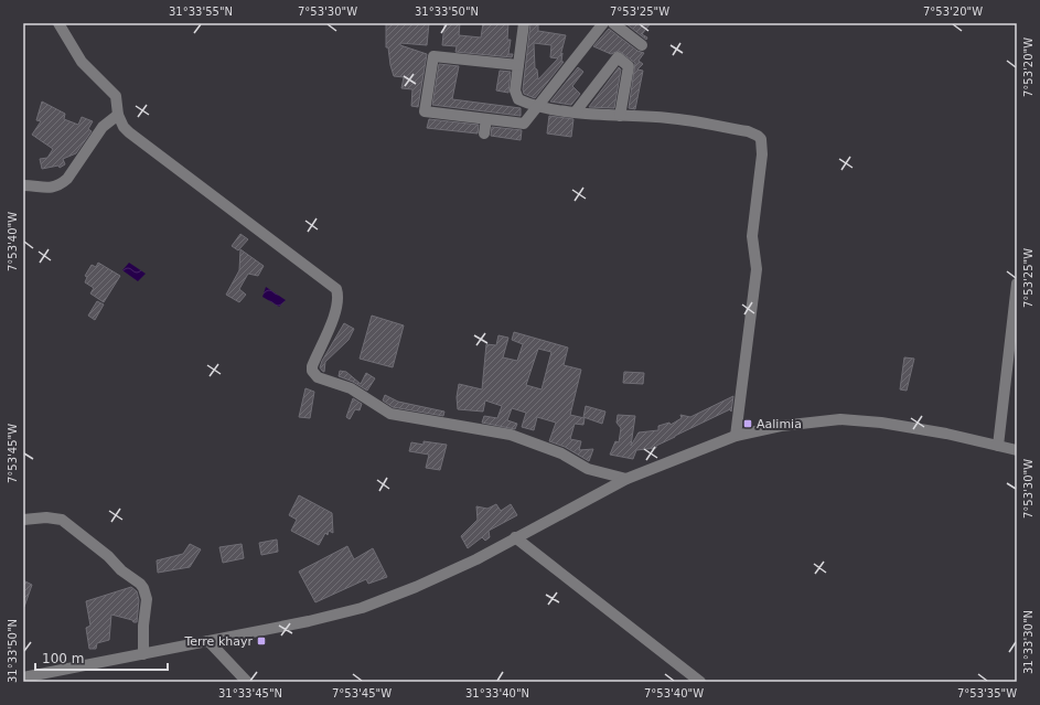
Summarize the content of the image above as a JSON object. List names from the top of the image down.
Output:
{
  "places": {
    "transit": ["Aalimia", "Terre khayr"]
  },
  "scale_bar": "100 m",
  "coordinates": [
    "31°33'55\"N",
    "7°53'30\"W",
    "31°33'50\"N",
    "7°53'25\"W",
    "7°53'20\"W",
    "7°53'40\"W",
    "7°53'45\"W",
    "31°33'30\"N",
    "31°33'45\"N",
    "31°33'40\"N",
    "7°53'35\"W"
  ]
}
